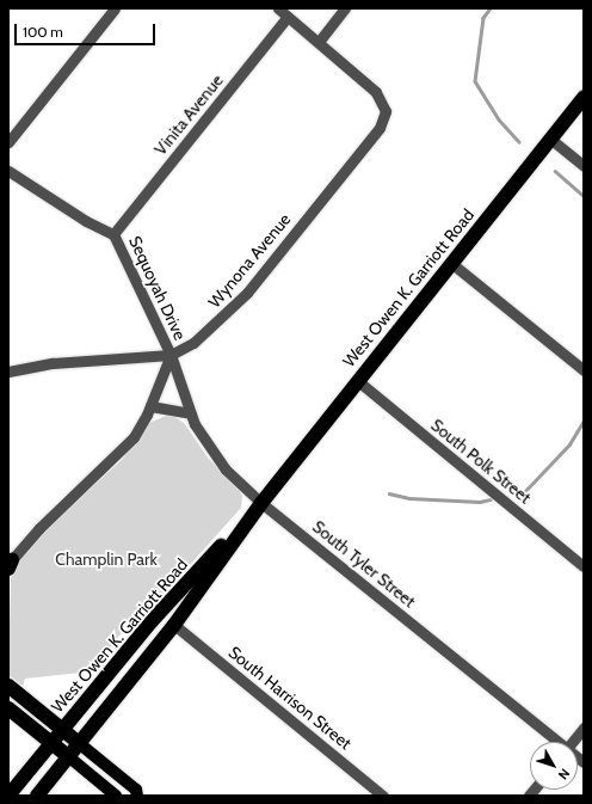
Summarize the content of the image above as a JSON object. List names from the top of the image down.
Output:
{
  "streets": {
    "highway": ["West Owen K. Garriott Road"],
    "street": [
      "Vinita Avenue",
      "Wynona Avenue",
      "Sequoyah Drive",
      "South Polk Street",
      "South Tyler Street",
      "South Harrison Street"
    ]
  },
  "crossings": [
    ["Vinita Avenue", "Sequoyah Drive"],
    ["Wynona Avenue", "Sequoyah Drive"],
    ["Wynona Avenue", "South Tyler Street"],
    ["Sequoyah Drive", "South Tyler Street"],
    ["West Owen K. Garriott Road", "South Polk Street"],
    ["West Owen K. Garriott Road", "South Tyler Street"],
    ["West Owen K. Garriott Road", "South Harrison Street"]
  ],
  "parks": ["Champlin Park"],
  "scale_bar": "100 m",
  "north": "bottom right"
}
